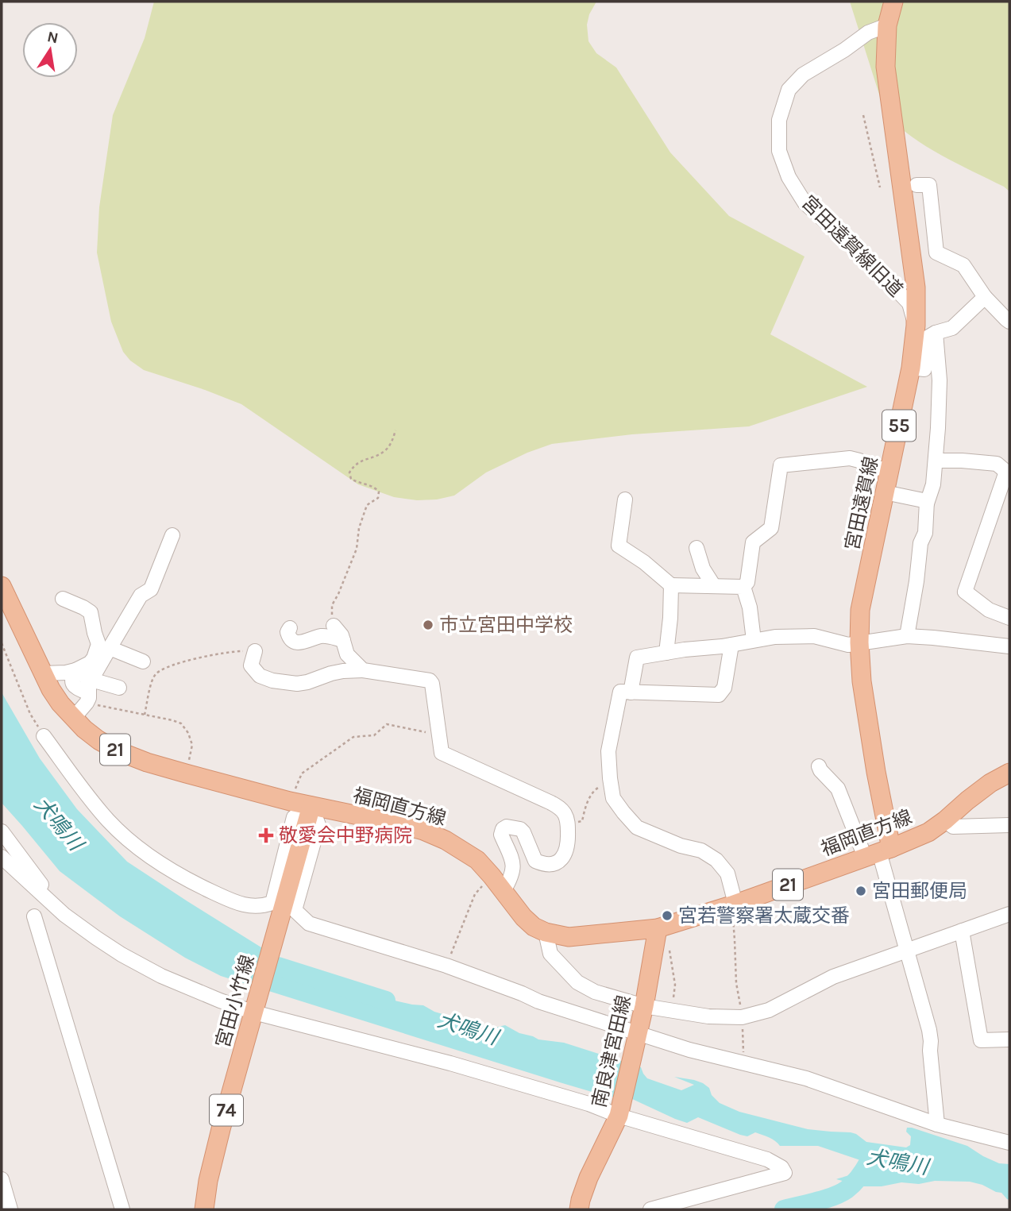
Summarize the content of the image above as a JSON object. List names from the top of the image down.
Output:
{
  "streets": {
    "main road": [
      "55",
      "宮田遠賀線",
      "21",
      "福岡直方線",
      "宮田小竹線",
      "南良津宮田線",
      "74"
    ],
    "street": ["宮田遠賀線旧道"]
  },
  "crossings": [
    ["宮田遠賀線旧道", "宮田遠賀線"],
    ["宮田遠賀線", "福岡直方線"],
    ["福岡直方線", "宮田小竹線"],
    ["福岡直方線", "南良津宮田線"]
  ],
  "water": ["犬鳴川"],
  "places": {
    "other": ["市立宮田中学校", "宮田郵便局", "宮若警察署太蔵交番"],
    "health": ["敬愛会中野病院"]
  },
  "north": "top"
}
